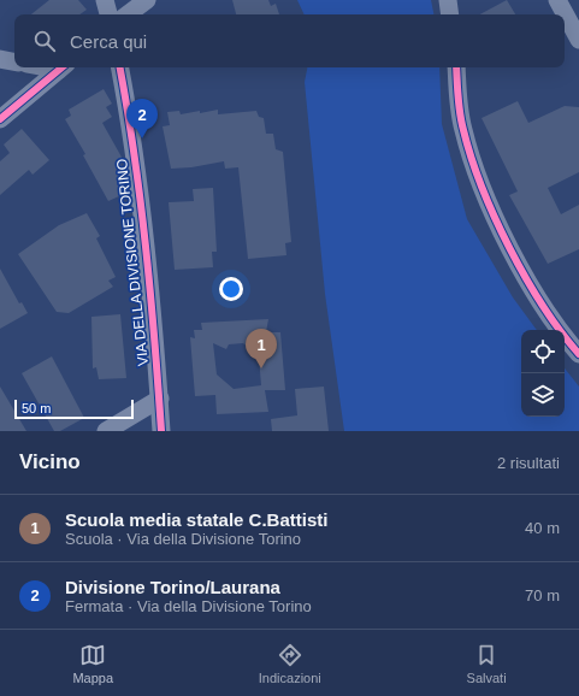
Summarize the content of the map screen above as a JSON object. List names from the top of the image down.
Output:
{
  "streets": {
    "street": ["VIA DELLA DIVISIONE TORINO"]
  },
  "scale_bar": "50 m",
  "page": {
    "search": "Cerca qui",
    "pins": ["2", "1"],
    "scale": "50 m",
    "heading": ["Vicino", "2 risultati"],
    "list": [
      {
        "mark": "1",
        "name": "Scuola media statale C.Battisti",
        "note": "Scuola · Via della Divisione Torino",
        "value": "40 m"
      },
      {
        "mark": "2",
        "name": "Divisione Torino/Laurana",
        "note": "Fermata · Via della Divisione Torino",
        "value": "70 m"
      }
    ],
    "nav": ["Mappa", "Indicazioni", "Salvati"]
  }
}
